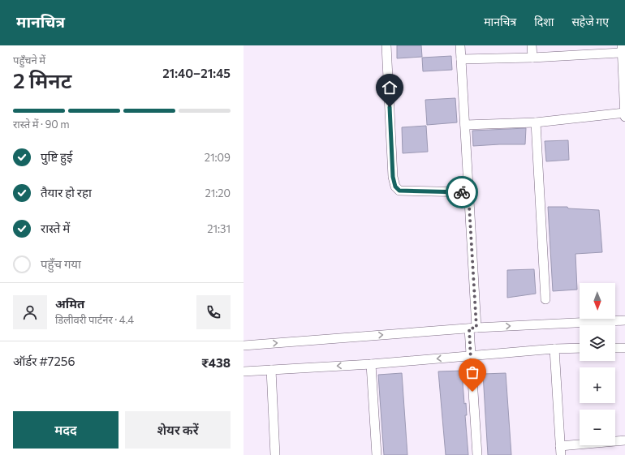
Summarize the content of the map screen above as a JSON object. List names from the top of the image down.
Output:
{
  "north": "bottom",
  "page": {
    "header": "मानचित्र",
    "nav": ["मानचित्र", "दिशा", "सहेजे गए"],
    "heading": ["2 मिनट", "पहुँचने में", "21:40–21:45"],
    "panel": [
      "अमित",
      "डिलीवरी पार्टनर · 4.4",
      "ऑर्डर #7256",
      "₹438"
    ],
    "bar": "रास्ते में · 90 m",
    "list": [
      ["पुष्टि हुई", "21:09"],
      ["तैयार हो रहा", "21:20"],
      ["रास्ते में", "21:31"],
      "पहुँच गया"
    ],
    "map_buttons": ["+", "−"],
    "buttons": ["मदद", "शेयर करें"]
  }
}
